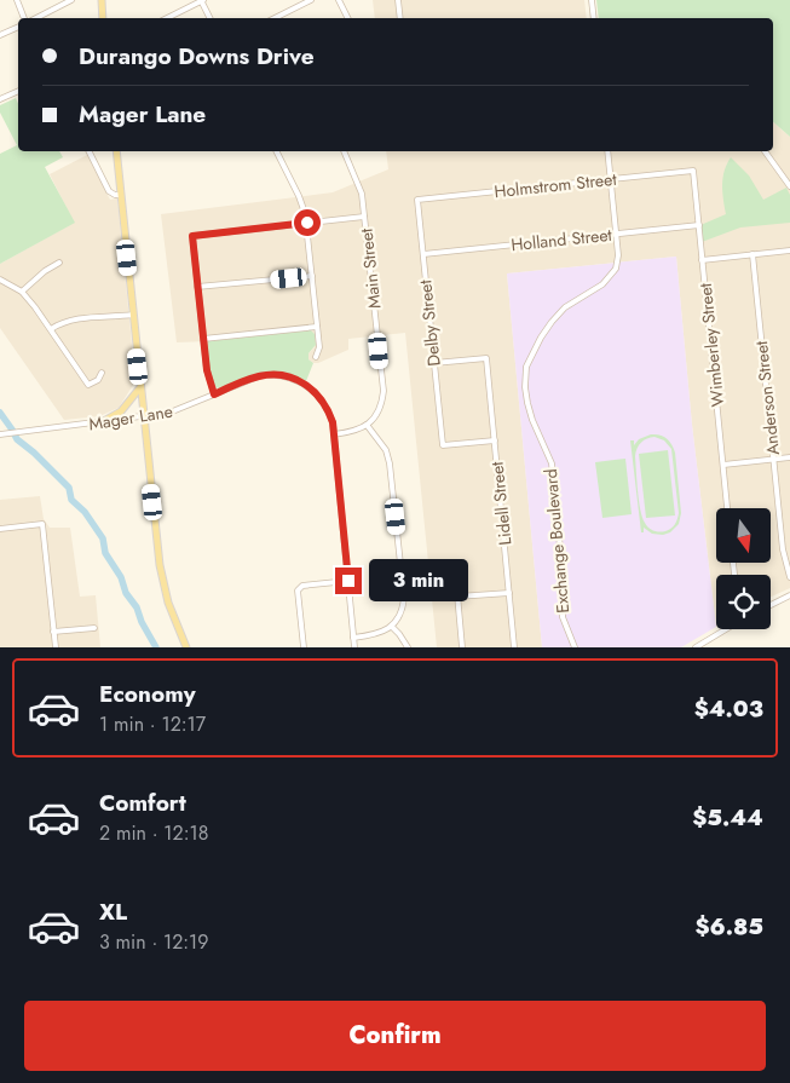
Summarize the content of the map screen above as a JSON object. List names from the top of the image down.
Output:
{
  "streets": {
    "street": [
      "Holmstrom Street",
      "Holland Street",
      "Main Street",
      "Delby Street",
      "Wimberley Street",
      "Anderson Street",
      "Mager Lane",
      "Lidell Street",
      "Exchange Boulevard"
    ]
  },
  "crossings": [
    ["Holmstrom Street", "Delby Street"],
    ["Holmstrom Street", "Wimberley Street"],
    ["Holmstrom Street", "Exchange Boulevard"],
    ["Holland Street", "Delby Street"],
    ["Holland Street", "Wimberley Street"],
    ["Holland Street", "Exchange Boulevard"],
    ["Delby Street", "Lidell Street"]
  ],
  "north": "bottom",
  "page": {
    "banner": ["Durango Downs Drive", "Mager Lane"],
    "bubble": "3 min",
    "list": [
      {
        "name": "Economy",
        "note": "1 min · 12:17",
        "value": "$4.03"
      },
      {
        "name": "Comfort",
        "note": "2 min · 12:18",
        "value": "$5.44"
      },
      {
        "name": "XL",
        "note": "3 min · 12:19",
        "value": "$6.85"
      }
    ],
    "buttons": "Confirm"
  }
}
